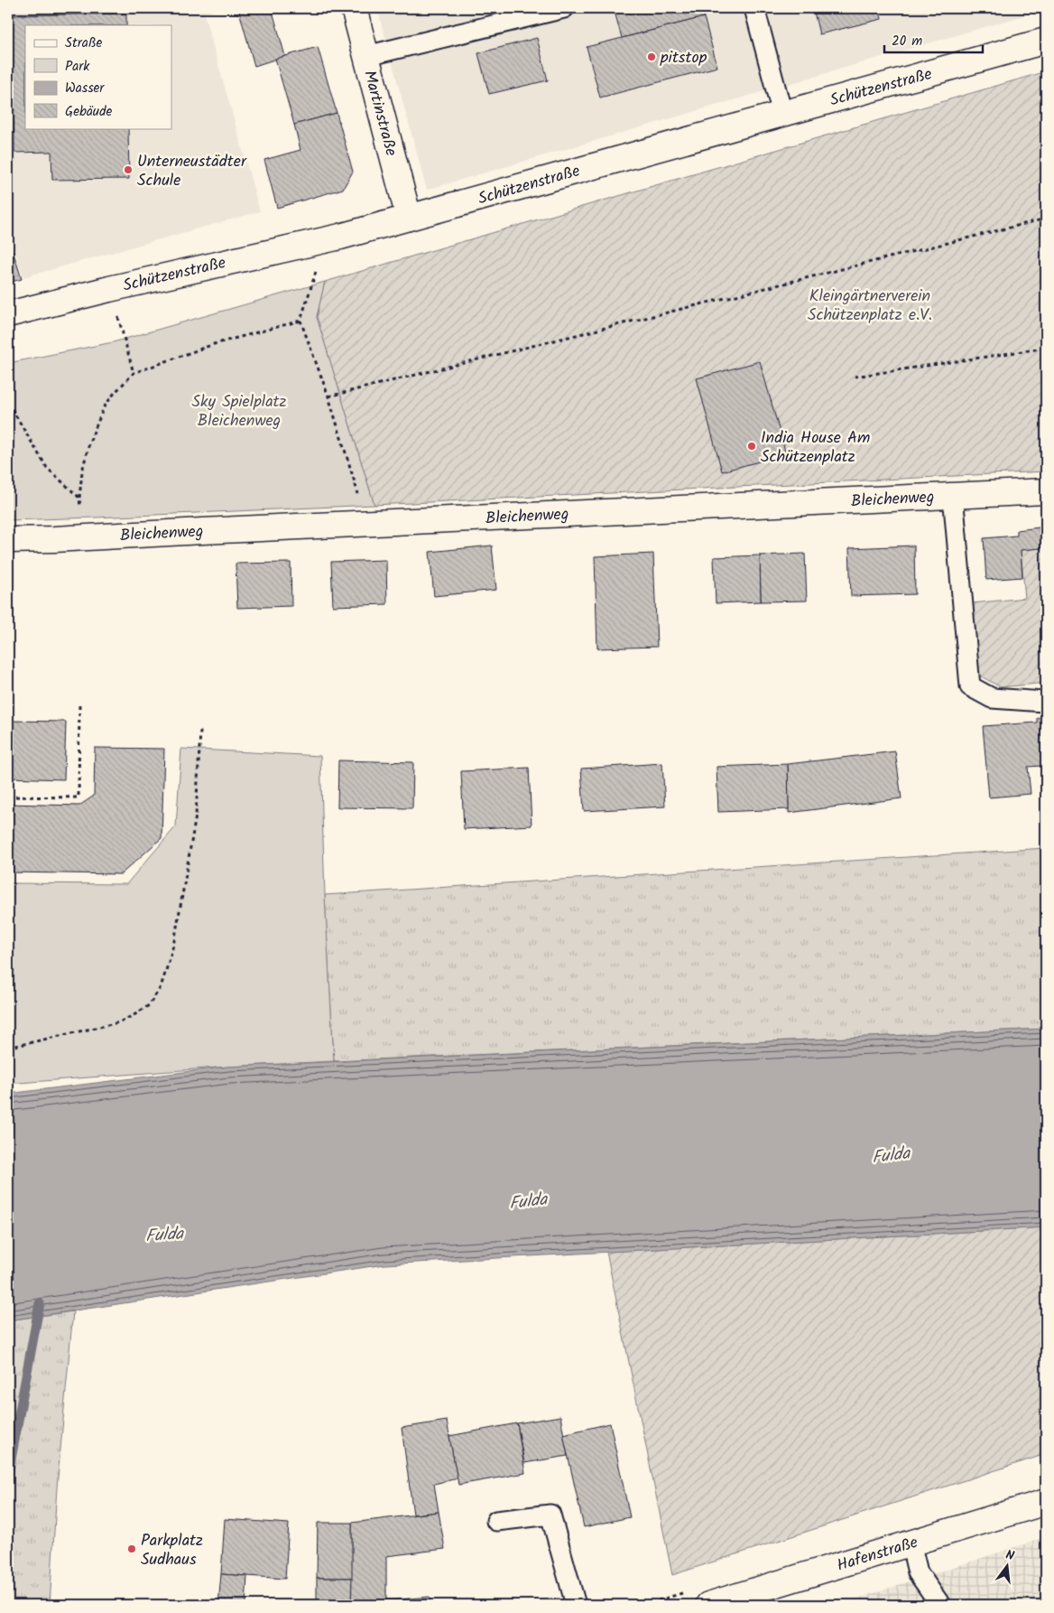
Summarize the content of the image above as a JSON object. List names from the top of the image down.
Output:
{
  "streets": {
    "street": [
      "Schützenstraße",
      "Martinstraße",
      "Bleichenweg",
      "Hafenstraße"
    ]
  },
  "crossings": [
    ["Schützenstraße", "Martinstraße"]
  ],
  "water": ["Fulda"],
  "parks": ["Kleingärtnerverein Schützenplatz e.V.", "Sky Spielplatz Bleichenweg"],
  "places": [
    "pitstop",
    "Unterneustädter Schule",
    "India House Am Schützenplatz",
    "Parkplatz Sudhaus"
  ],
  "legend": [
    "Straße",
    "Park",
    "Wasser",
    "Gebäude"
  ],
  "scale_bar": "20 m",
  "north": "top"
}
